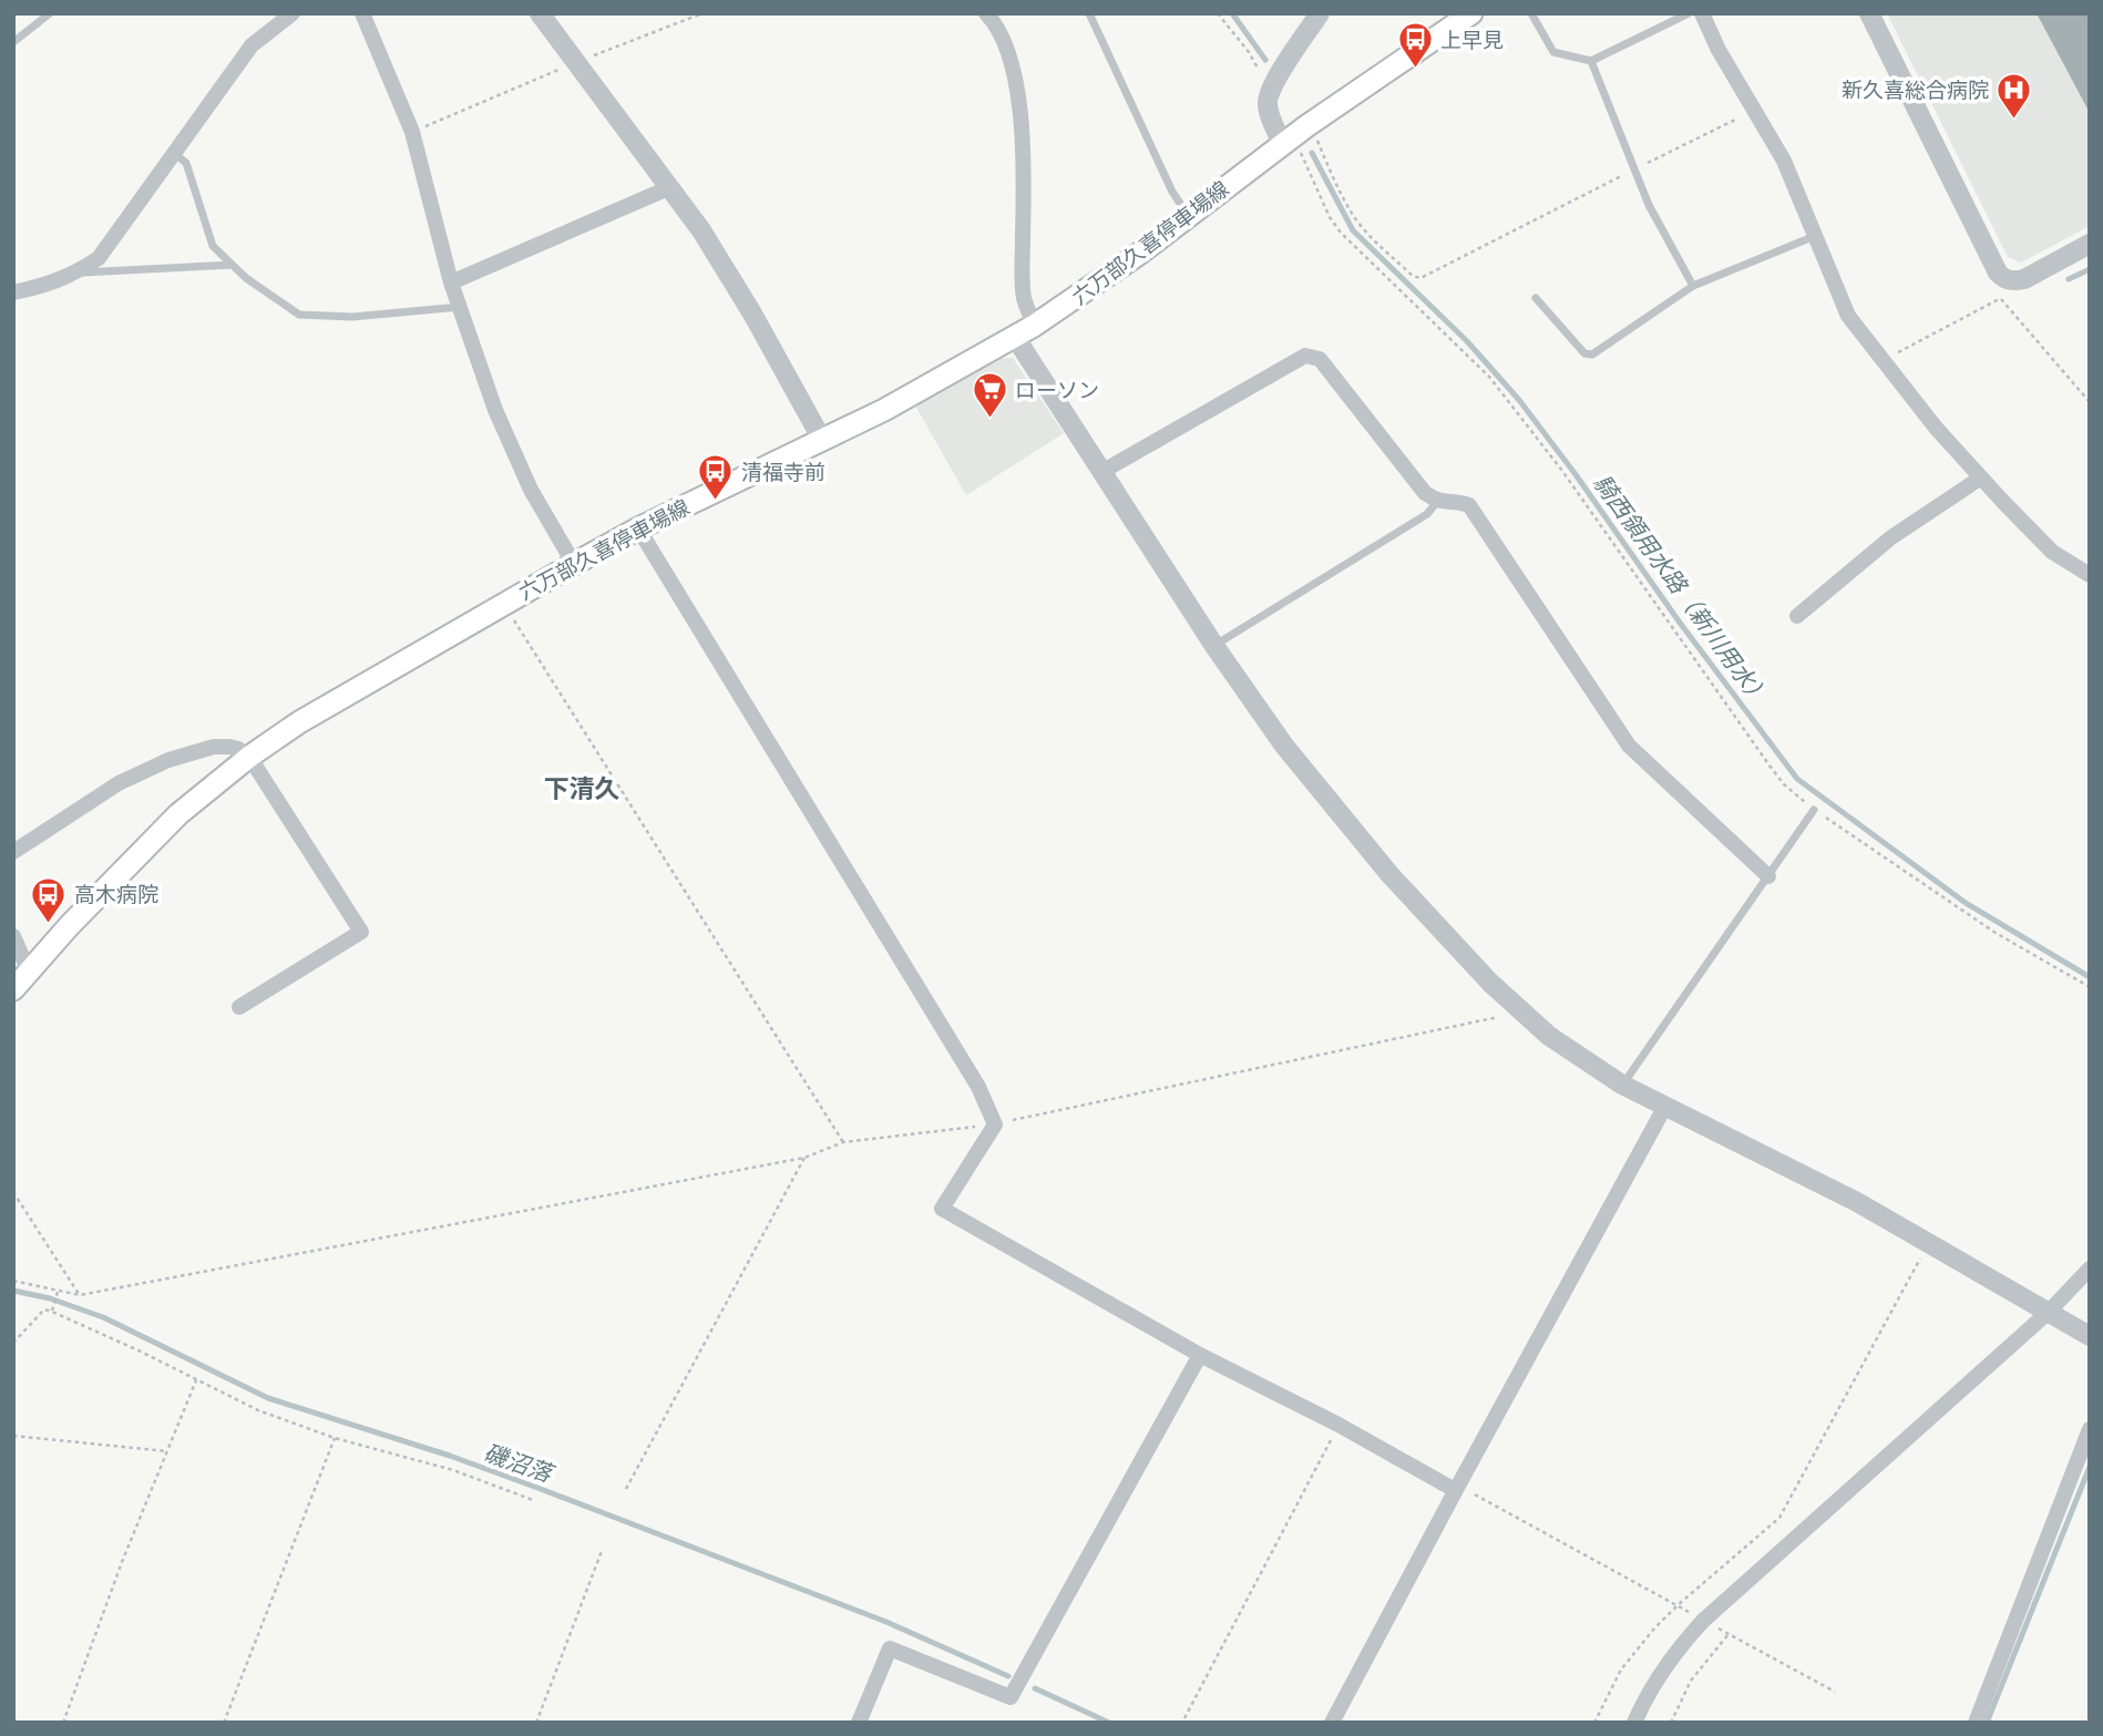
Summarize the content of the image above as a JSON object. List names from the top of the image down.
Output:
{
  "streets": {
    "main road": ["六万部久喜停車場線"]
  },
  "districts": ["下清久"],
  "water": ["騎西領用水路（新川用水）", "磯沼落"],
  "places": {
    "bus stop": ["上早見", "清福寺前", "高木病院"],
    "hospital": ["新久喜総合病院"],
    "supermarket": ["ローソン"]
  }
}
